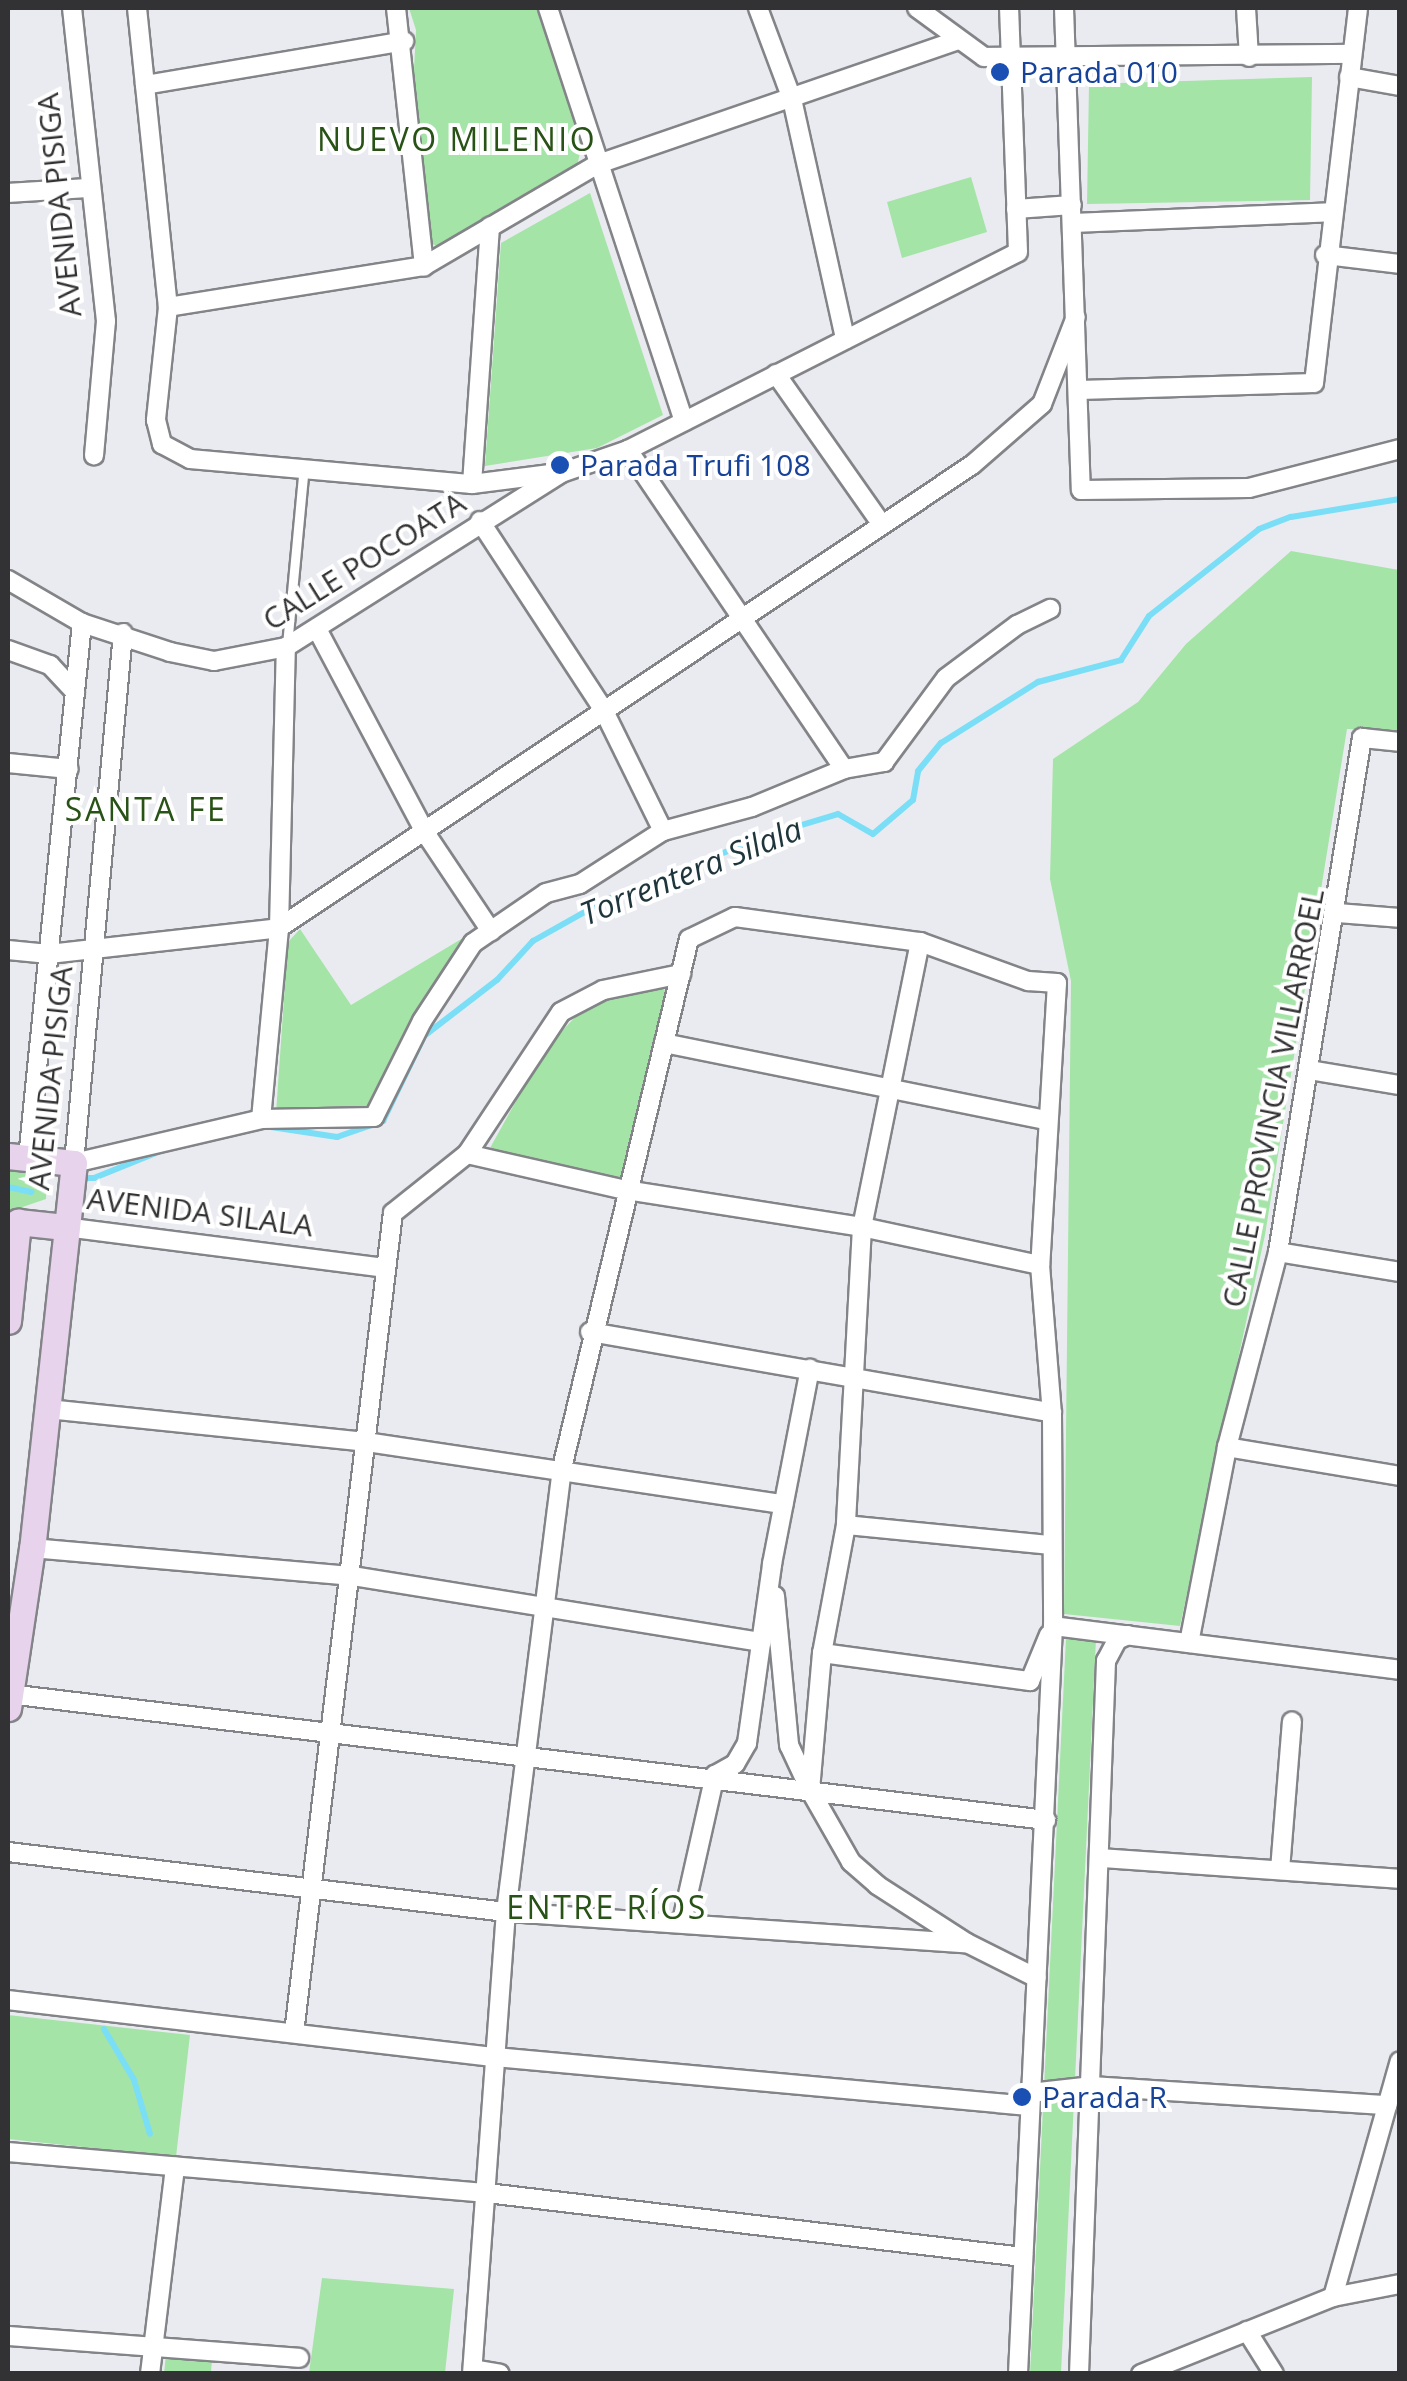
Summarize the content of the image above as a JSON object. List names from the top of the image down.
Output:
{
  "streets": {
    "street": [
      "AVENIDA PISIGA",
      "CALLE POCOATA",
      "CALLE PROVINCIA VILLARROEL",
      "AVENIDA SILALA"
    ]
  },
  "crossings": [
    ["AVENIDA PISIGA", "CALLE POCOATA"],
    ["AVENIDA PISIGA", "AVENIDA SILALA"]
  ],
  "districts": ["NUEVO MILENIO", "SANTA FE", "ENTRE RÍOS"],
  "water": ["Torrentera Silala"],
  "places": ["Parada 010", "Parada Trufi 108", "Parada R"]
}
